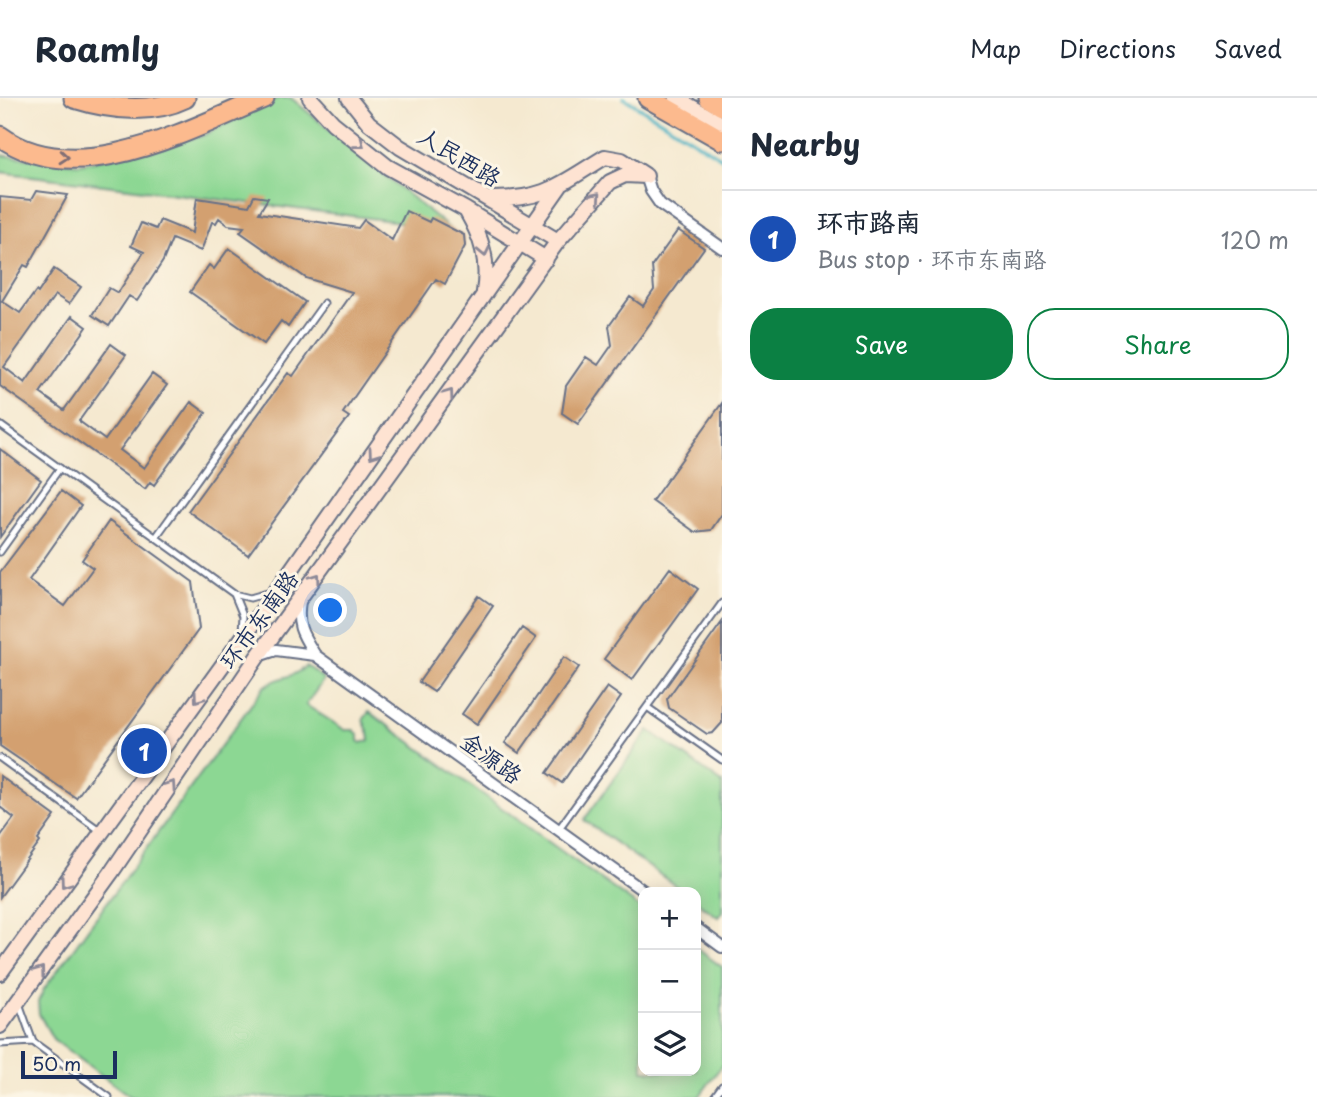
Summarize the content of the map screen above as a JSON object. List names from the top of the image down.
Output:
{
  "streets": {
    "main road": ["人民西路", "环市东南路"],
    "street": ["金源路"]
  },
  "crossings": [
    ["人民西路", "环市东南路"]
  ],
  "scale_bar": "50 m",
  "page": {
    "header": "Roamly",
    "nav": ["Map", "Directions", "Saved"],
    "heading": "Nearby",
    "list": [
      {
        "mark": "1",
        "name": "环市路南",
        "note": "Bus stop · 环市东南路",
        "value": "120 m"
      }
    ],
    "buttons": ["Save", "Share"],
    "pins": "1",
    "map_buttons": ["+", "−"],
    "scale": "50 m"
  }
}
